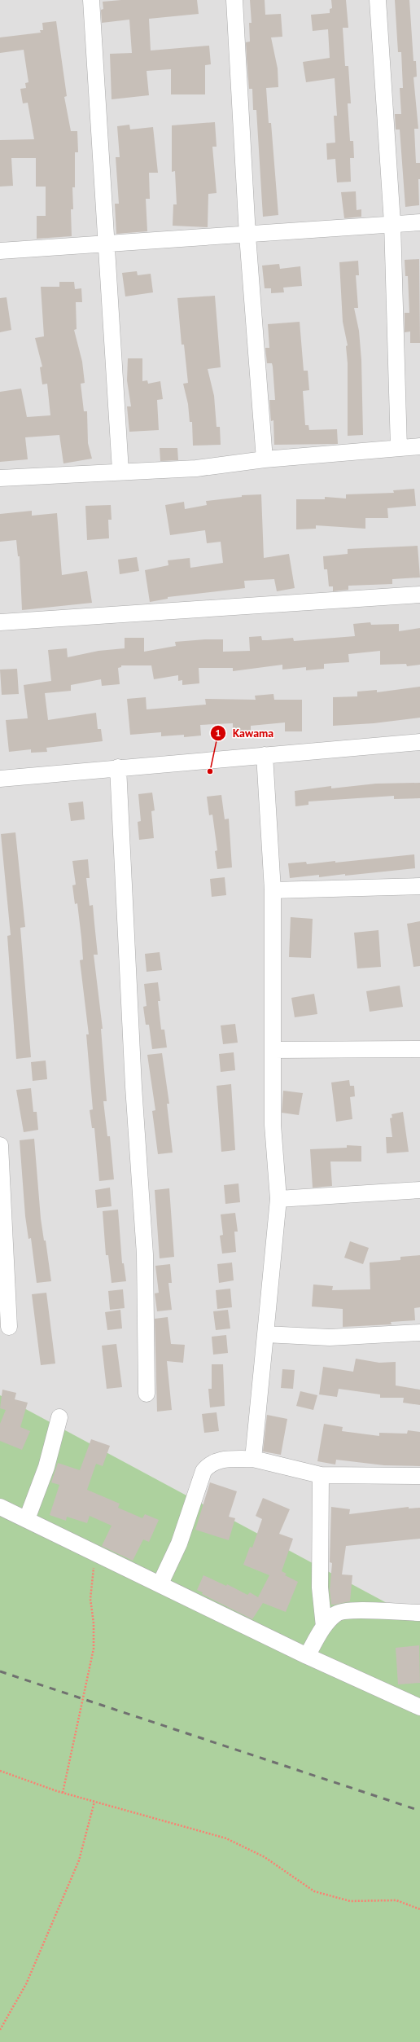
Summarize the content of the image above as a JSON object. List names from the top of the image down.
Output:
{
  "places": ["Kawama"]
}
